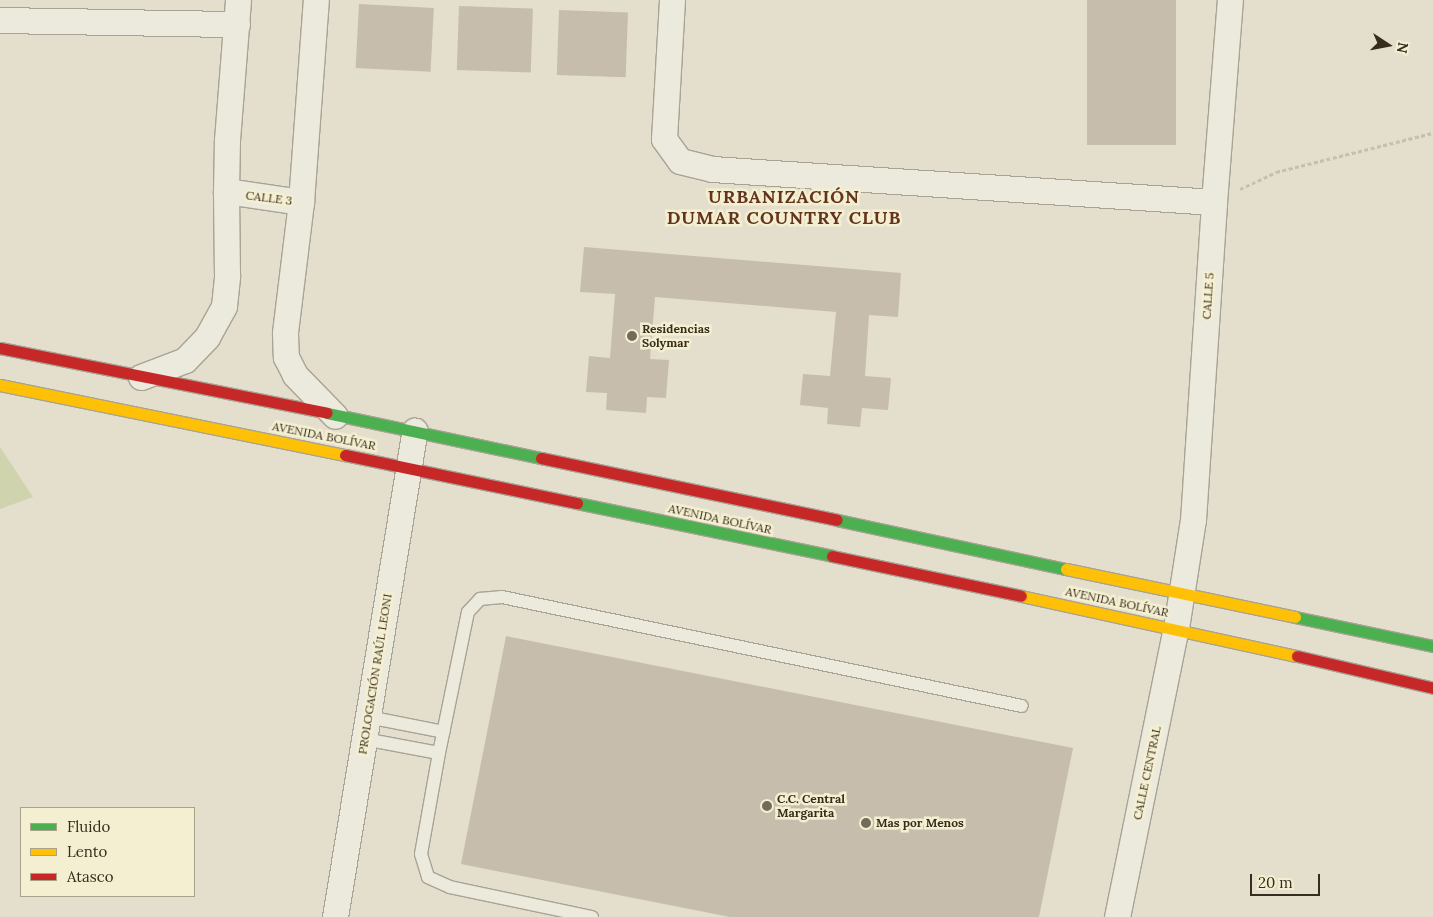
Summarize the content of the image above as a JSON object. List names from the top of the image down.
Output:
{
  "streets": {
    "street": [
      "CALLE 3",
      "CALLE 5",
      "AVENIDA BOLÍVAR",
      "PROLOGACIÓN RAÚL LEONI",
      "CALLE CENTRAL"
    ]
  },
  "crossings": [
    ["CALLE 5", "AVENIDA BOLÍVAR"],
    ["CALLE 5", "CALLE CENTRAL"],
    ["AVENIDA BOLÍVAR", "PROLOGACIÓN RAÚL LEONI"],
    ["AVENIDA BOLÍVAR", "CALLE CENTRAL"]
  ],
  "districts": ["URBANIZACIÓN DUMAR COUNTRY CLUB"],
  "places": ["Residencias Solymar", "C.C. Central Margarita", "Mas por Menos"],
  "legend": ["Fluido", "Lento", "Atasco"],
  "scale_bar": "20 m",
  "north": "right"
}
